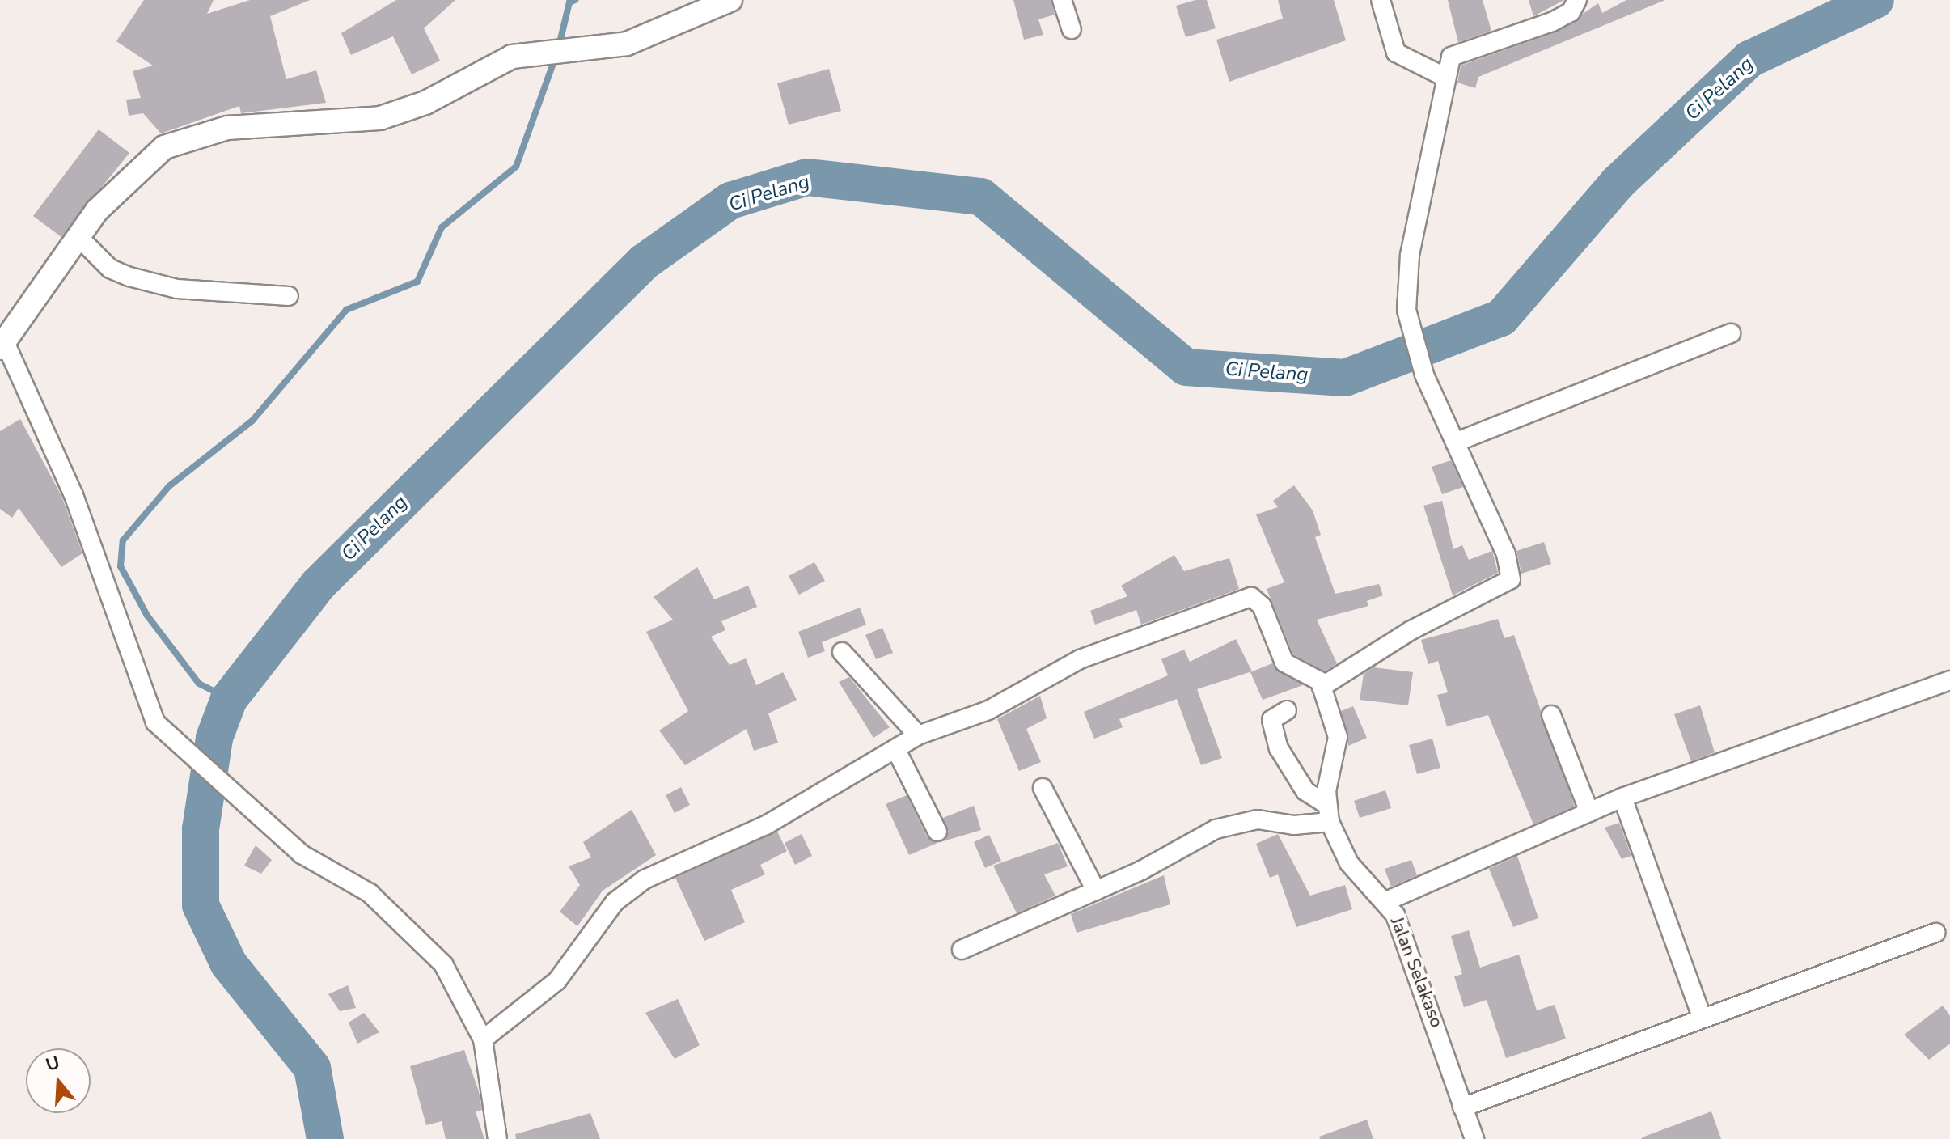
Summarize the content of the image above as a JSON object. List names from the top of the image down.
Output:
{
  "streets": {
    "street": ["Jalan Selakaso"]
  },
  "water": ["Ci Pelang"],
  "north": "top"
}
